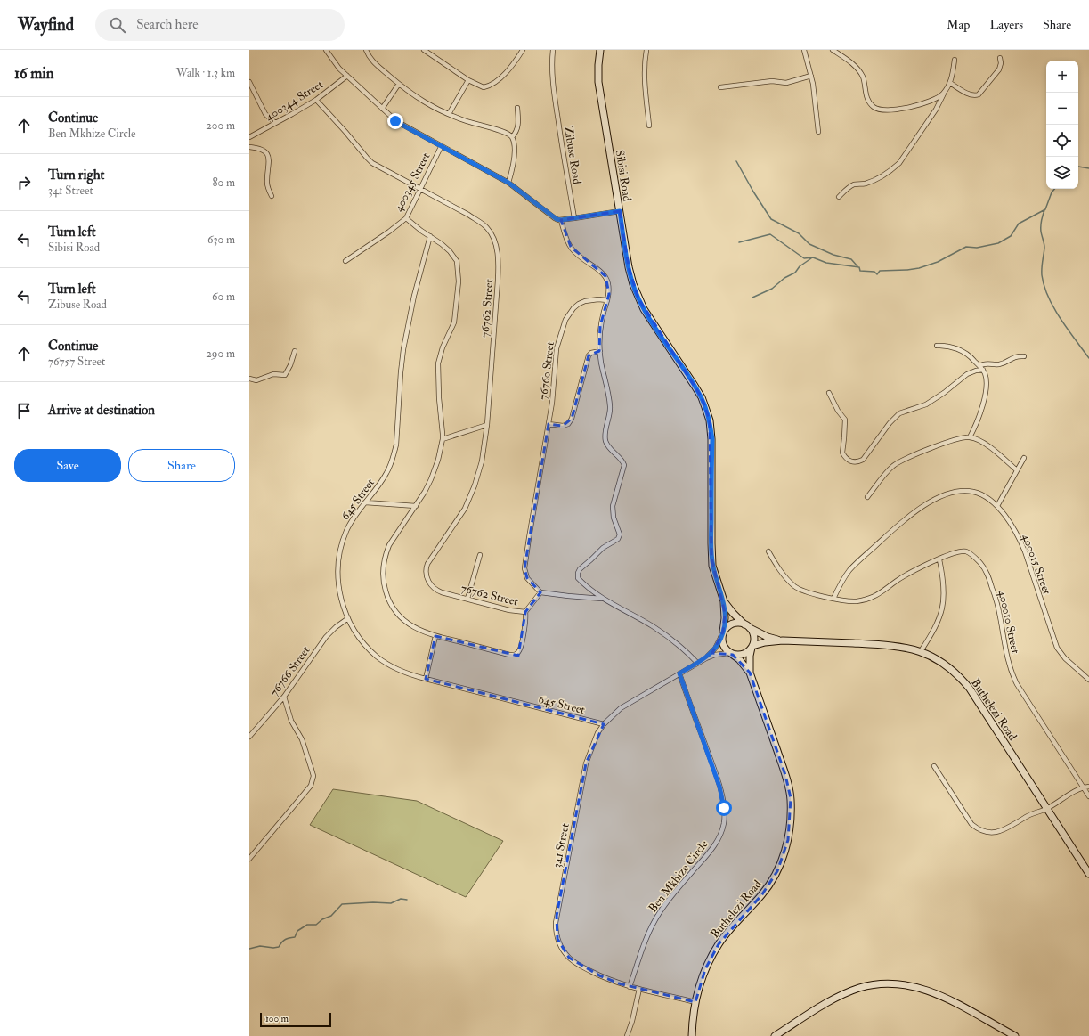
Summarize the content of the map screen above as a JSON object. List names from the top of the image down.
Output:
{
  "streets": {
    "street": [
      "400344 Street",
      "Zibuse Road",
      "Sibisi Road",
      "400345 Street",
      "76762 Street",
      "76760 Street",
      "645 Street",
      "400015 Street",
      "400010 Street",
      "76766 Street",
      "Buthelezi Road",
      "341 Street",
      "Ben Mkhize Circle"
    ]
  },
  "crossings": [
    ["400344 Street", "76762 Street"],
    ["Sibisi Road", "Buthelezi Road"],
    ["Sibisi Road", "341 Street"],
    ["400345 Street", "76762 Street"],
    ["76762 Street", "645 Street"],
    ["645 Street", "76766 Street"],
    ["645 Street", "341 Street"],
    ["400015 Street", "400010 Street"],
    ["Buthelezi Road", "341 Street"],
    ["341 Street", "Ben Mkhize Circle"]
  ],
  "scale_bar": "100 m",
  "page": {
    "header": "Wayfind",
    "search": "Search here",
    "nav": ["Map", "Layers", "Share"],
    "heading": ["16 min", "Walk · 1.3 km"],
    "map_buttons": ["+", "−"],
    "list": [
      ["Continue", "Ben Mkhize Circle", "200 m"],
      ["Turn right", "341 Street", "80 m"],
      ["Turn left", "Sibisi Road", "630 m"],
      ["Turn left", "Zibuse Road", "60 m"],
      ["Continue", "76757 Street", "290 m"],
      "Arrive at destination"
    ],
    "buttons": ["Save", "Share"],
    "scale": "100 m"
  }
}
